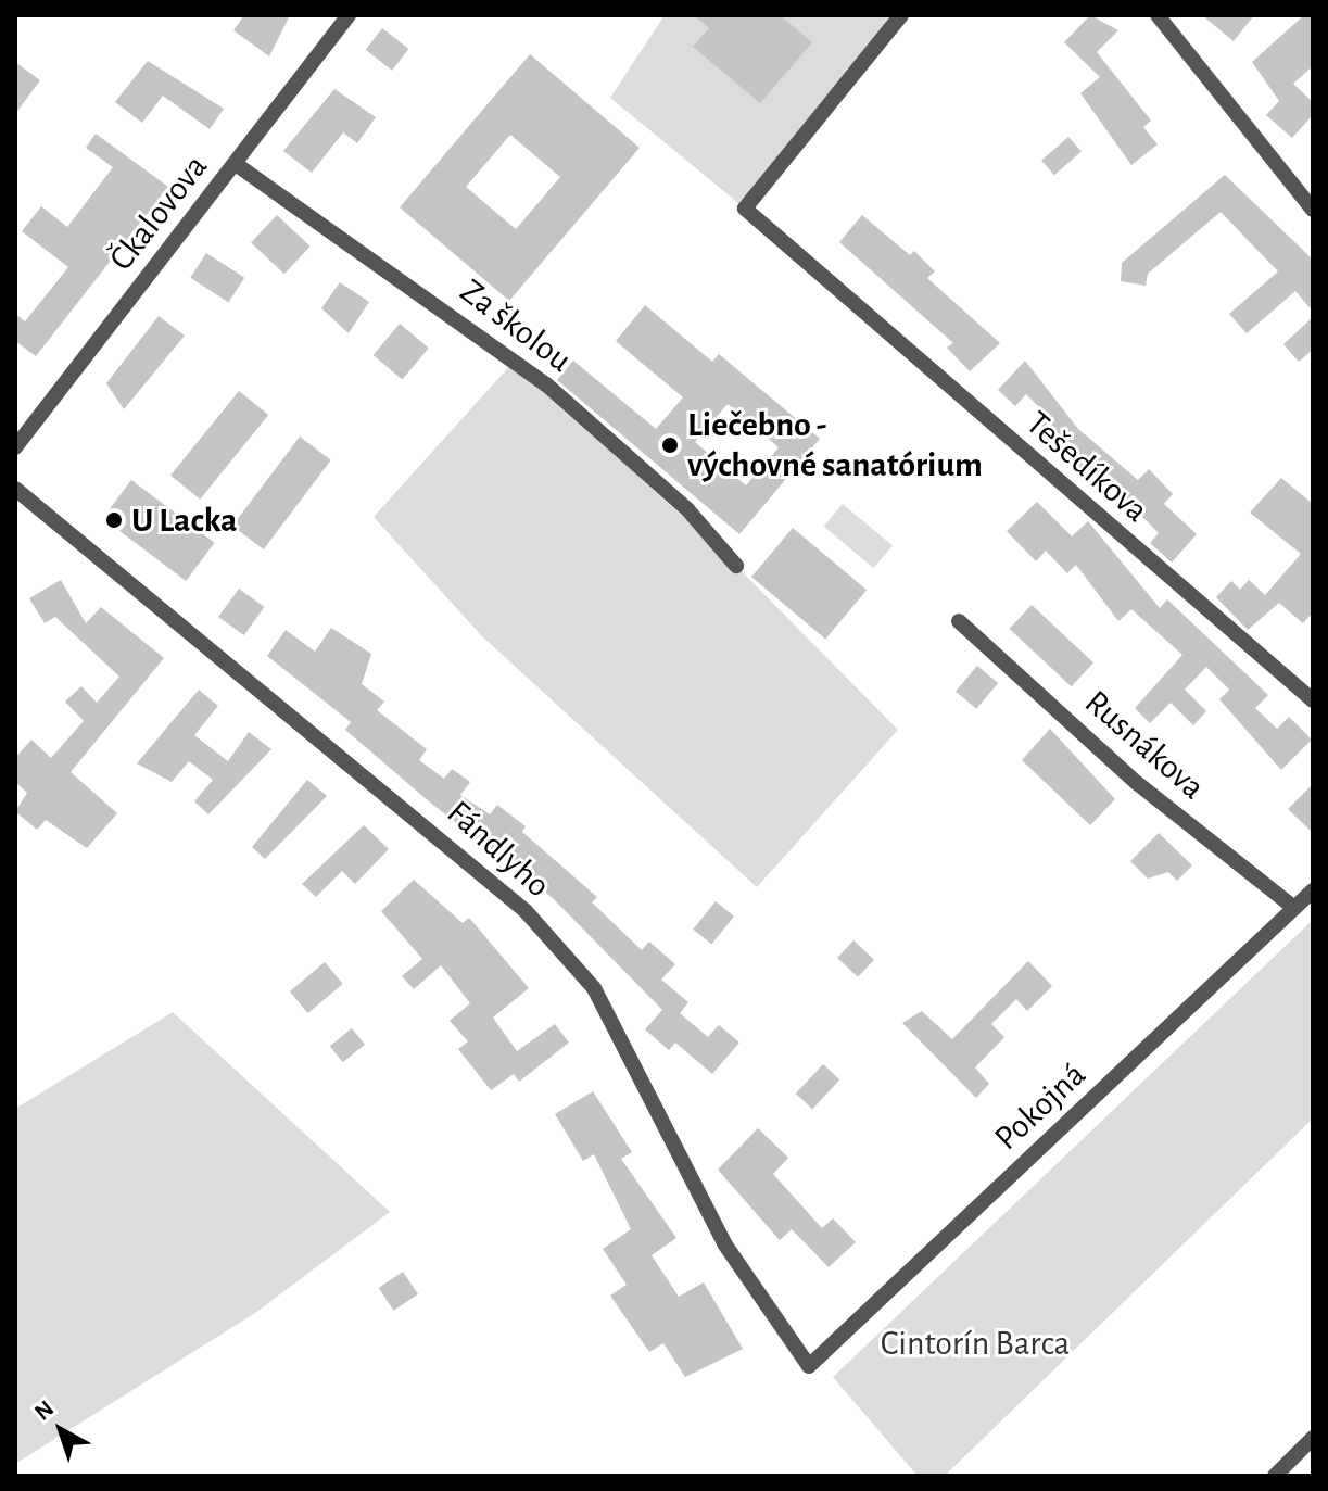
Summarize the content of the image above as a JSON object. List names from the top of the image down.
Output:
{
  "streets": {
    "street": [
      "Čkalovova",
      "Za školou",
      "Tešedíkova",
      "Rusnákova",
      "Fándlyho",
      "Pokojná"
    ]
  },
  "crossings": [
    ["Čkalovova", "Za školou"],
    ["Rusnákova", "Pokojná"],
    ["Fándlyho", "Pokojná"]
  ],
  "parks": ["Cintorín Barca"],
  "places": ["Liečebno - výchovné sanatórium", "U Lacka"],
  "north": "top left"
}
